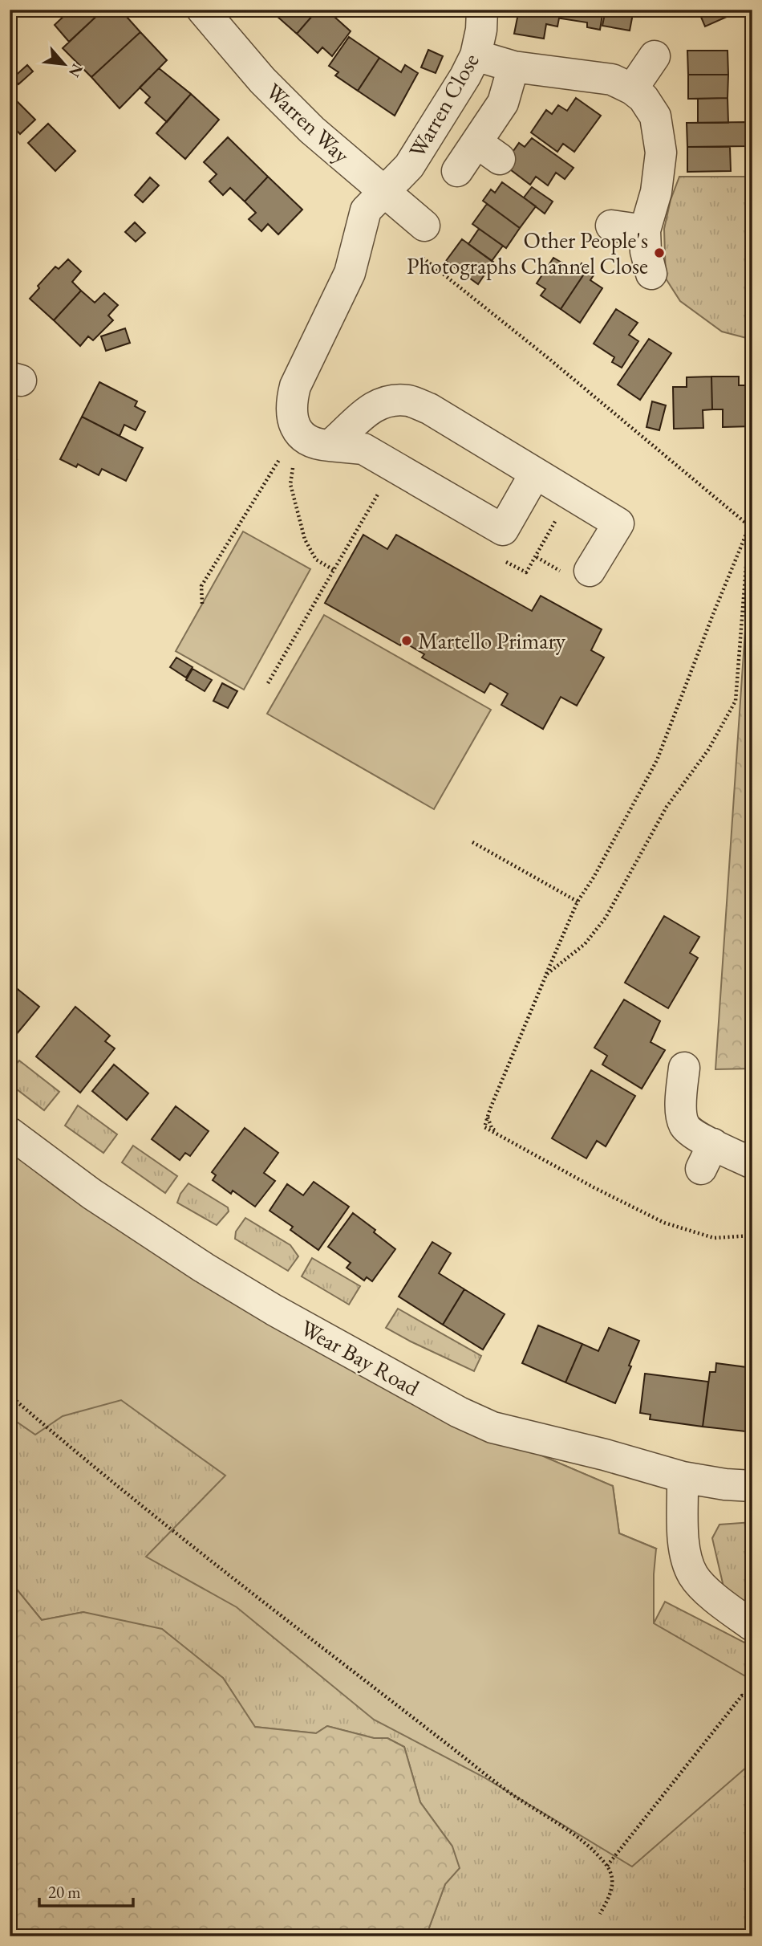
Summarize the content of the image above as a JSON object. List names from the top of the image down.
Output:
{
  "streets": {
    "street": ["Warren Close", "Warren Way", "Wear Bay Road"]
  },
  "crossings": [
    ["Warren Close", "Warren Way"]
  ],
  "places": ["Other People's Photographs Channel Close", "Martello Primary"],
  "scale_bar": "20 m",
  "north": "bottom right"
}
